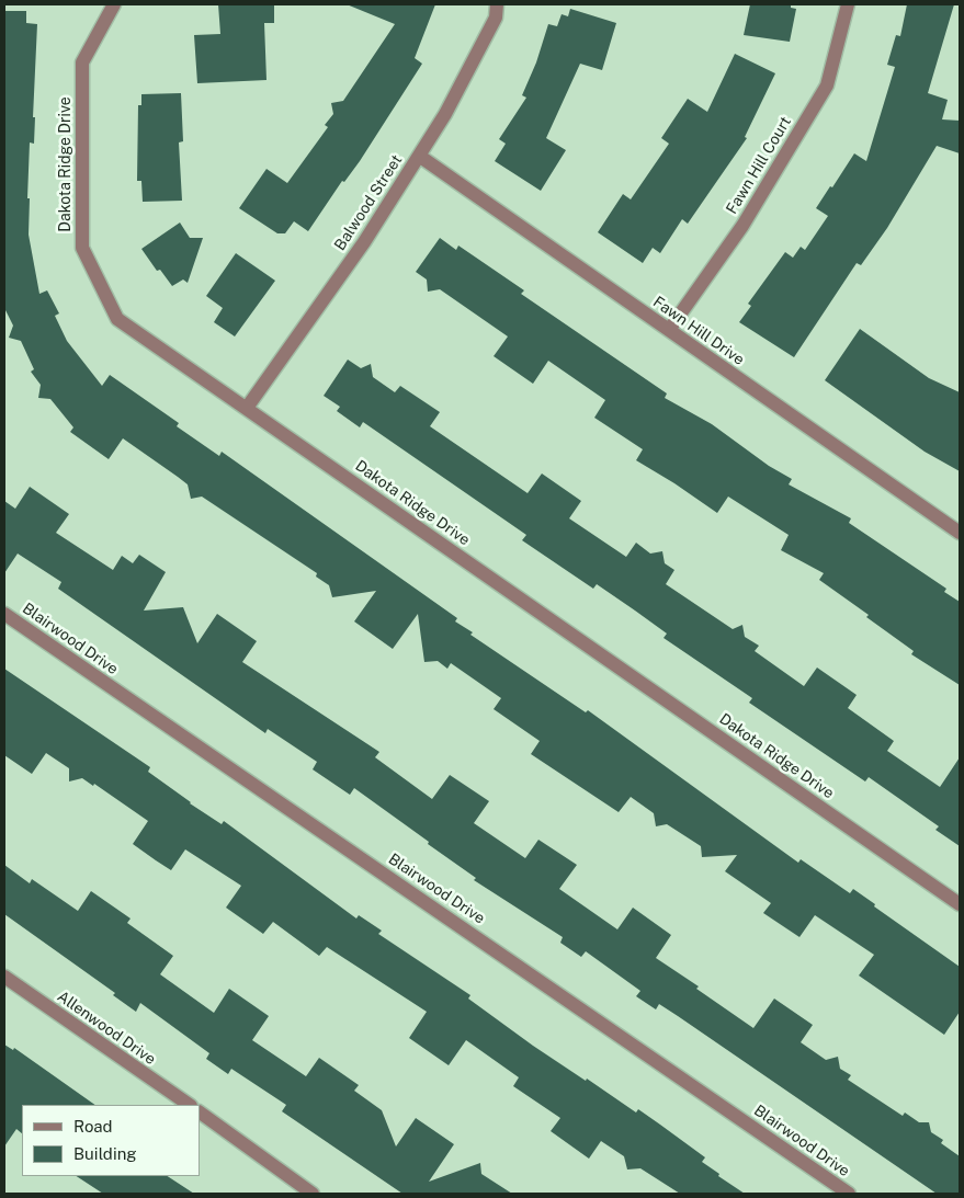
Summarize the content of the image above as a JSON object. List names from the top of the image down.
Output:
{
  "streets": {
    "street": [
      "Dakota Ridge Drive",
      "Fawn Hill Court",
      "Balwood Street",
      "Fawn Hill Drive",
      "Blairwood Drive",
      "Allenwood Drive"
    ]
  },
  "crossings": [
    ["Dakota Ridge Drive", "Balwood Street"],
    ["Fawn Hill Court", "Fawn Hill Drive"],
    ["Balwood Street", "Fawn Hill Drive"]
  ],
  "legend": ["Road", "Building"]
}
